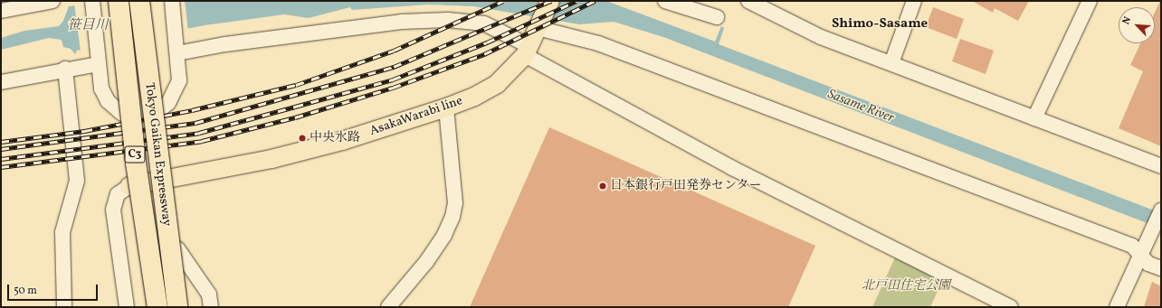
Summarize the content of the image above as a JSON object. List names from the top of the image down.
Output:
{
  "streets": {
    "highway": ["C3", "Tokyo Gaikan Expressway"],
    "main road": ["AsakaWarabi line"]
  },
  "districts": ["Shimo-Sasame"],
  "water": ["笹目川", "Sasame River"],
  "parks": ["北戸田住宅公園"],
  "places": ["中央水路", "日本銀行戸田発券センター"],
  "scale_bar": "50 m",
  "north": "top left"
}
